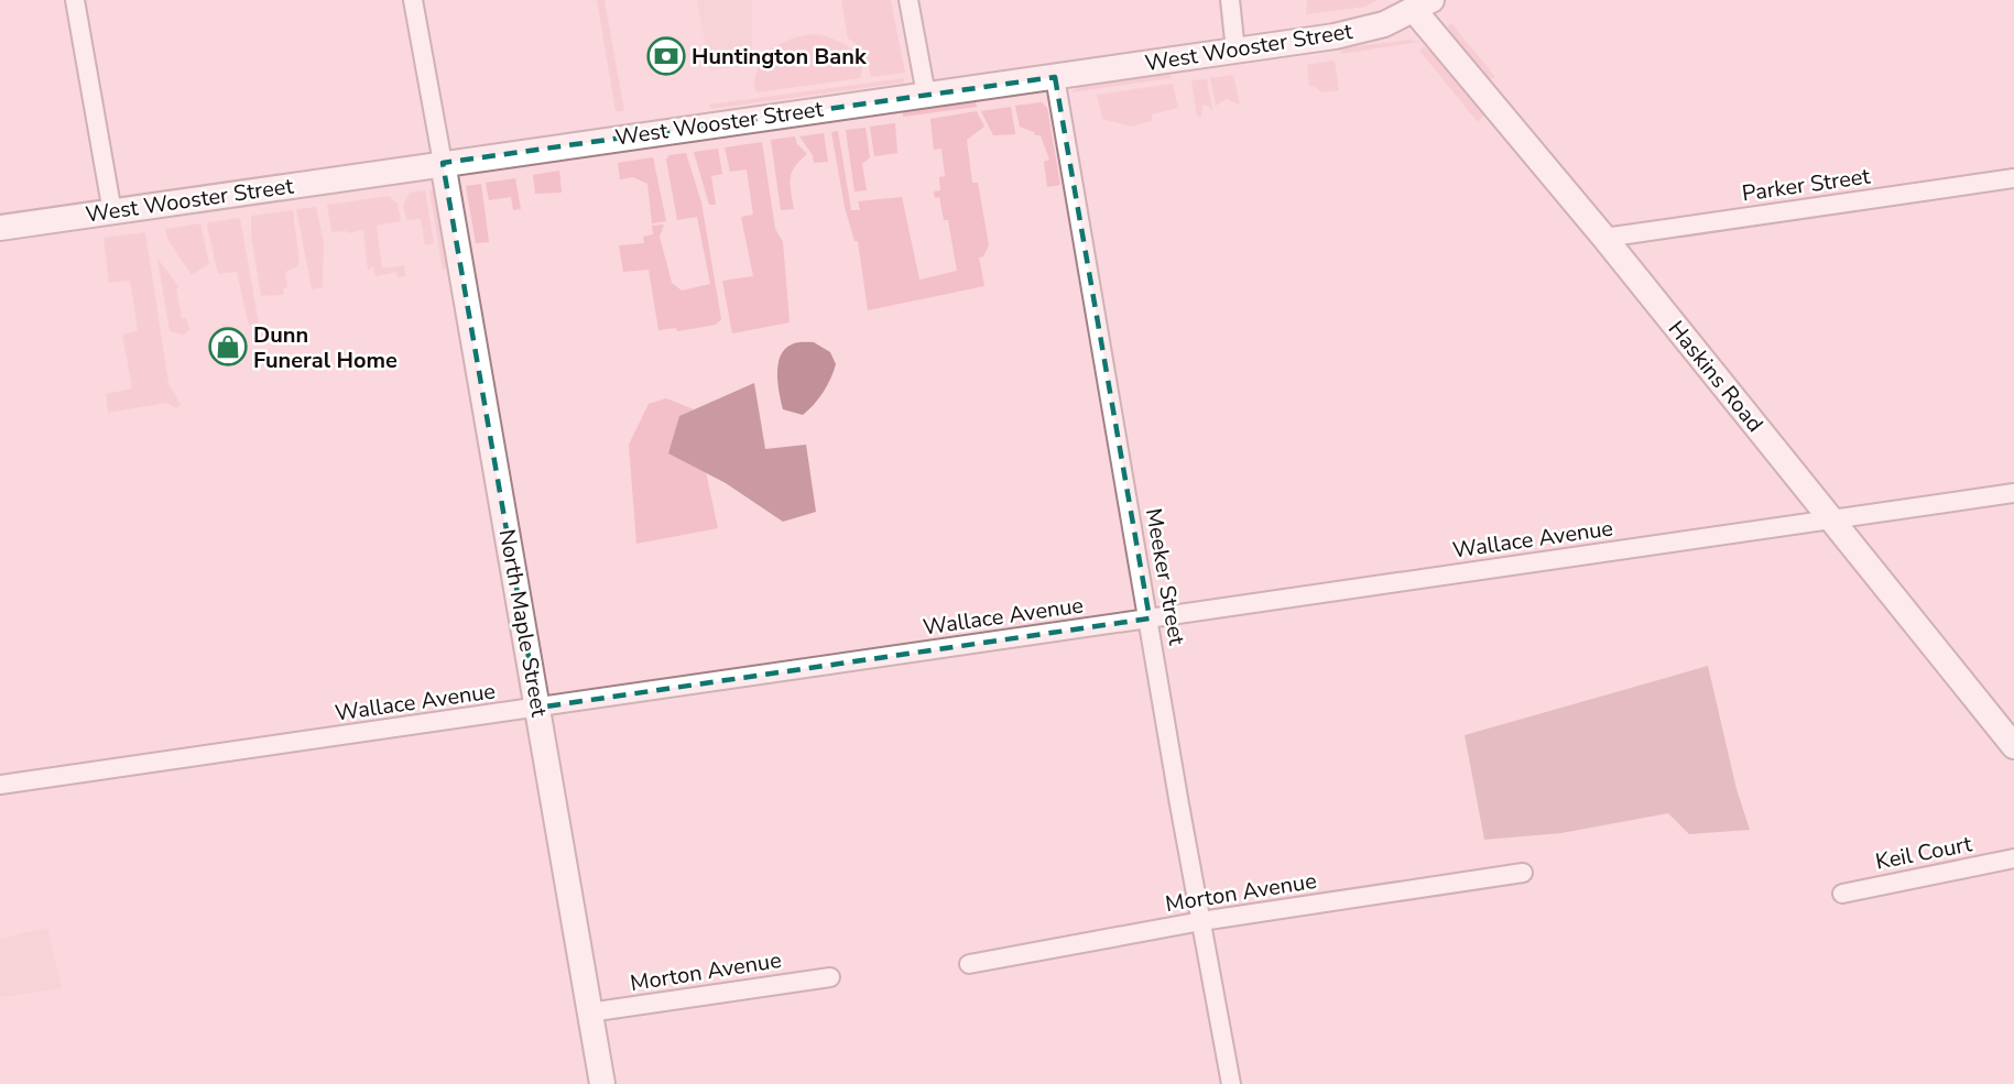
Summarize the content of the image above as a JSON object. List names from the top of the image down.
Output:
{
  "streets": {
    "main road": ["West Wooster Street", "Haskins Road", "North Maple Street"],
    "street": [
      "Parker Street",
      "Wallace Avenue",
      "Meeker Street",
      "Keil Court",
      "Morton Avenue"
    ]
  },
  "crossings": [
    ["West Wooster Street", "Haskins Road"],
    ["West Wooster Street", "Meeker Street"],
    ["West Wooster Street", "North Maple Street"],
    ["Parker Street", "Haskins Road"],
    ["Haskins Road", "Wallace Avenue"],
    ["Wallace Avenue", "Meeker Street"],
    ["Wallace Avenue", "North Maple Street"],
    ["Meeker Street", "Morton Avenue"],
    ["North Maple Street", "Morton Avenue"]
  ],
  "places": {
    "bank": ["Huntington Bank"],
    "shop": ["Dunn Funeral Home"]
  }
}
